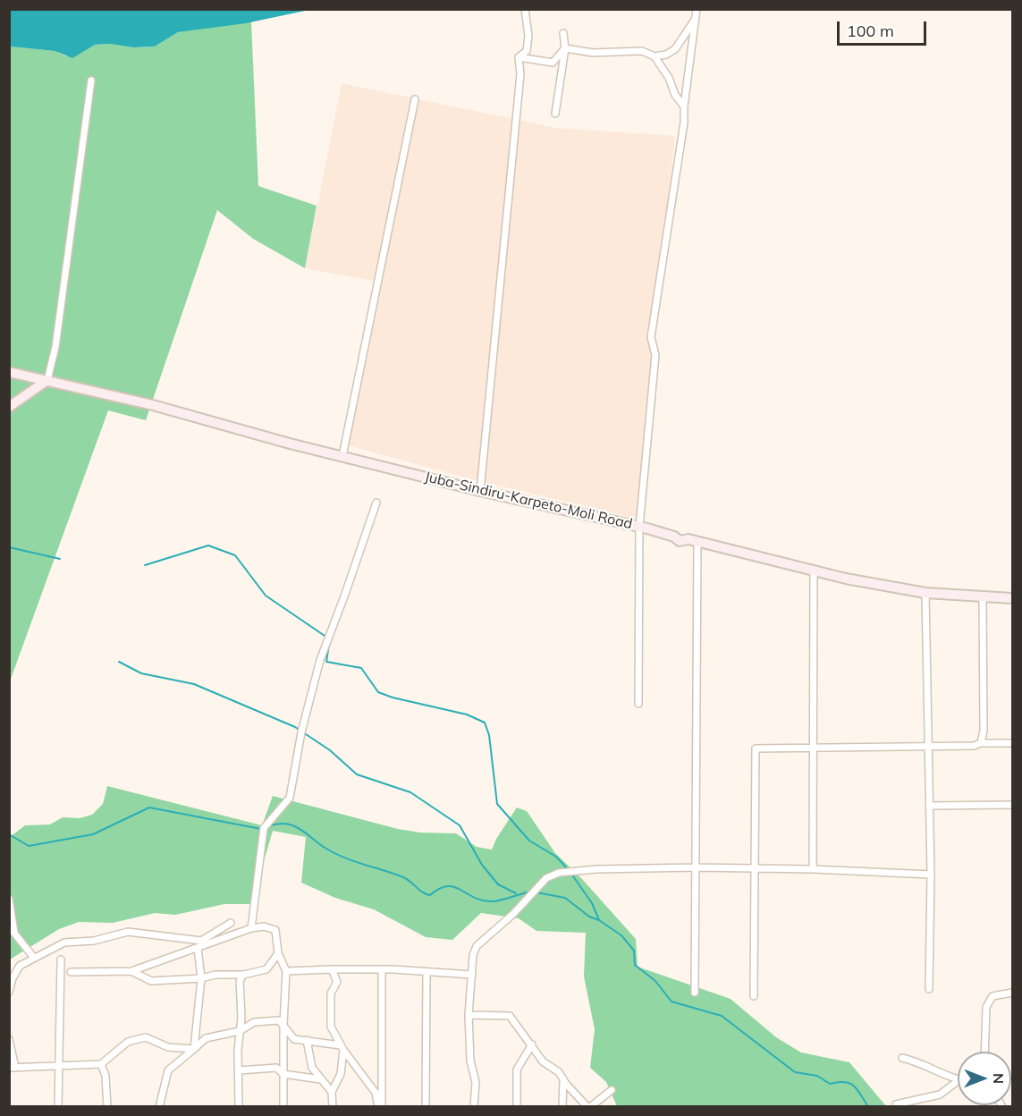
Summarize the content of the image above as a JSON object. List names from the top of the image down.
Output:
{
  "streets": {
    "main road": ["Juba-Sindiru-Karpeto-Moli Road"]
  },
  "scale_bar": "100 m",
  "north": "right"
}
